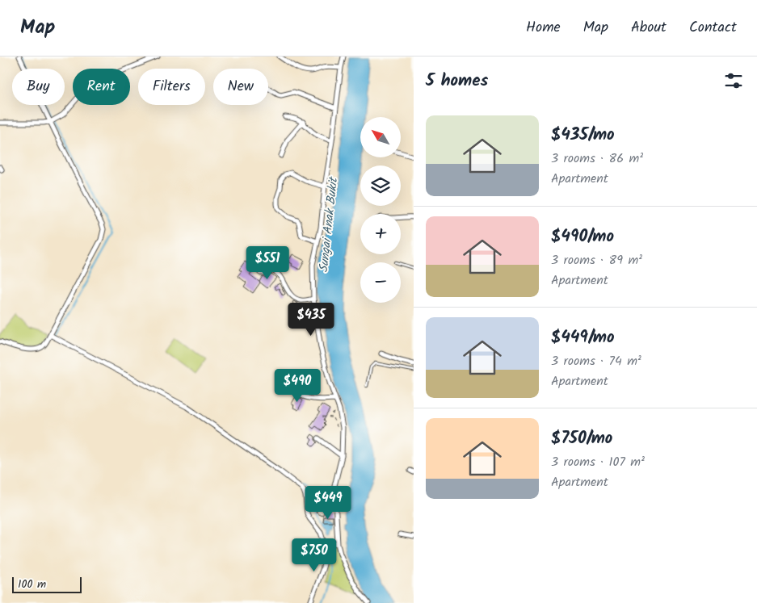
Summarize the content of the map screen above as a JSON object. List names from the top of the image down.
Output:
{
  "water": ["Sungai Anak Bukit"],
  "scale_bar": "100 m",
  "north": "top left",
  "page": {
    "header": "Map",
    "nav": [
      "Home",
      "Map",
      "About",
      "Contact"
    ],
    "heading": "5 homes",
    "chip": [
      "Buy",
      "Rent",
      "Filters",
      "New"
    ],
    "list": [
      {
        "name": "$435/mo",
        "note": "3 rooms · 86 m² · Apartment"
      },
      {
        "name": "$490/mo",
        "note": "3 rooms · 89 m² · Apartment"
      },
      {
        "name": "$449/mo",
        "note": "3 rooms · 74 m² · Apartment"
      },
      {
        "name": "$750/mo",
        "note": "3 rooms · 107 m² · Apartment"
      }
    ],
    "map_buttons": ["+", "−"],
    "price": [
      "$551",
      "$435",
      "$490",
      "$449",
      "$750"
    ],
    "scale": "100 m"
  }
}
